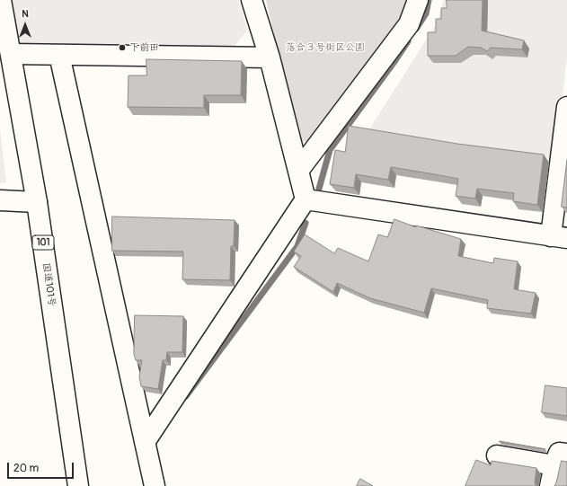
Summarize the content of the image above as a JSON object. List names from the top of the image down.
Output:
{
  "streets": {
    "main road": ["101", "国道101号"]
  },
  "parks": ["落合３号街区公園"],
  "places": ["下前田"],
  "scale_bar": "20 m",
  "north": "top"
}
